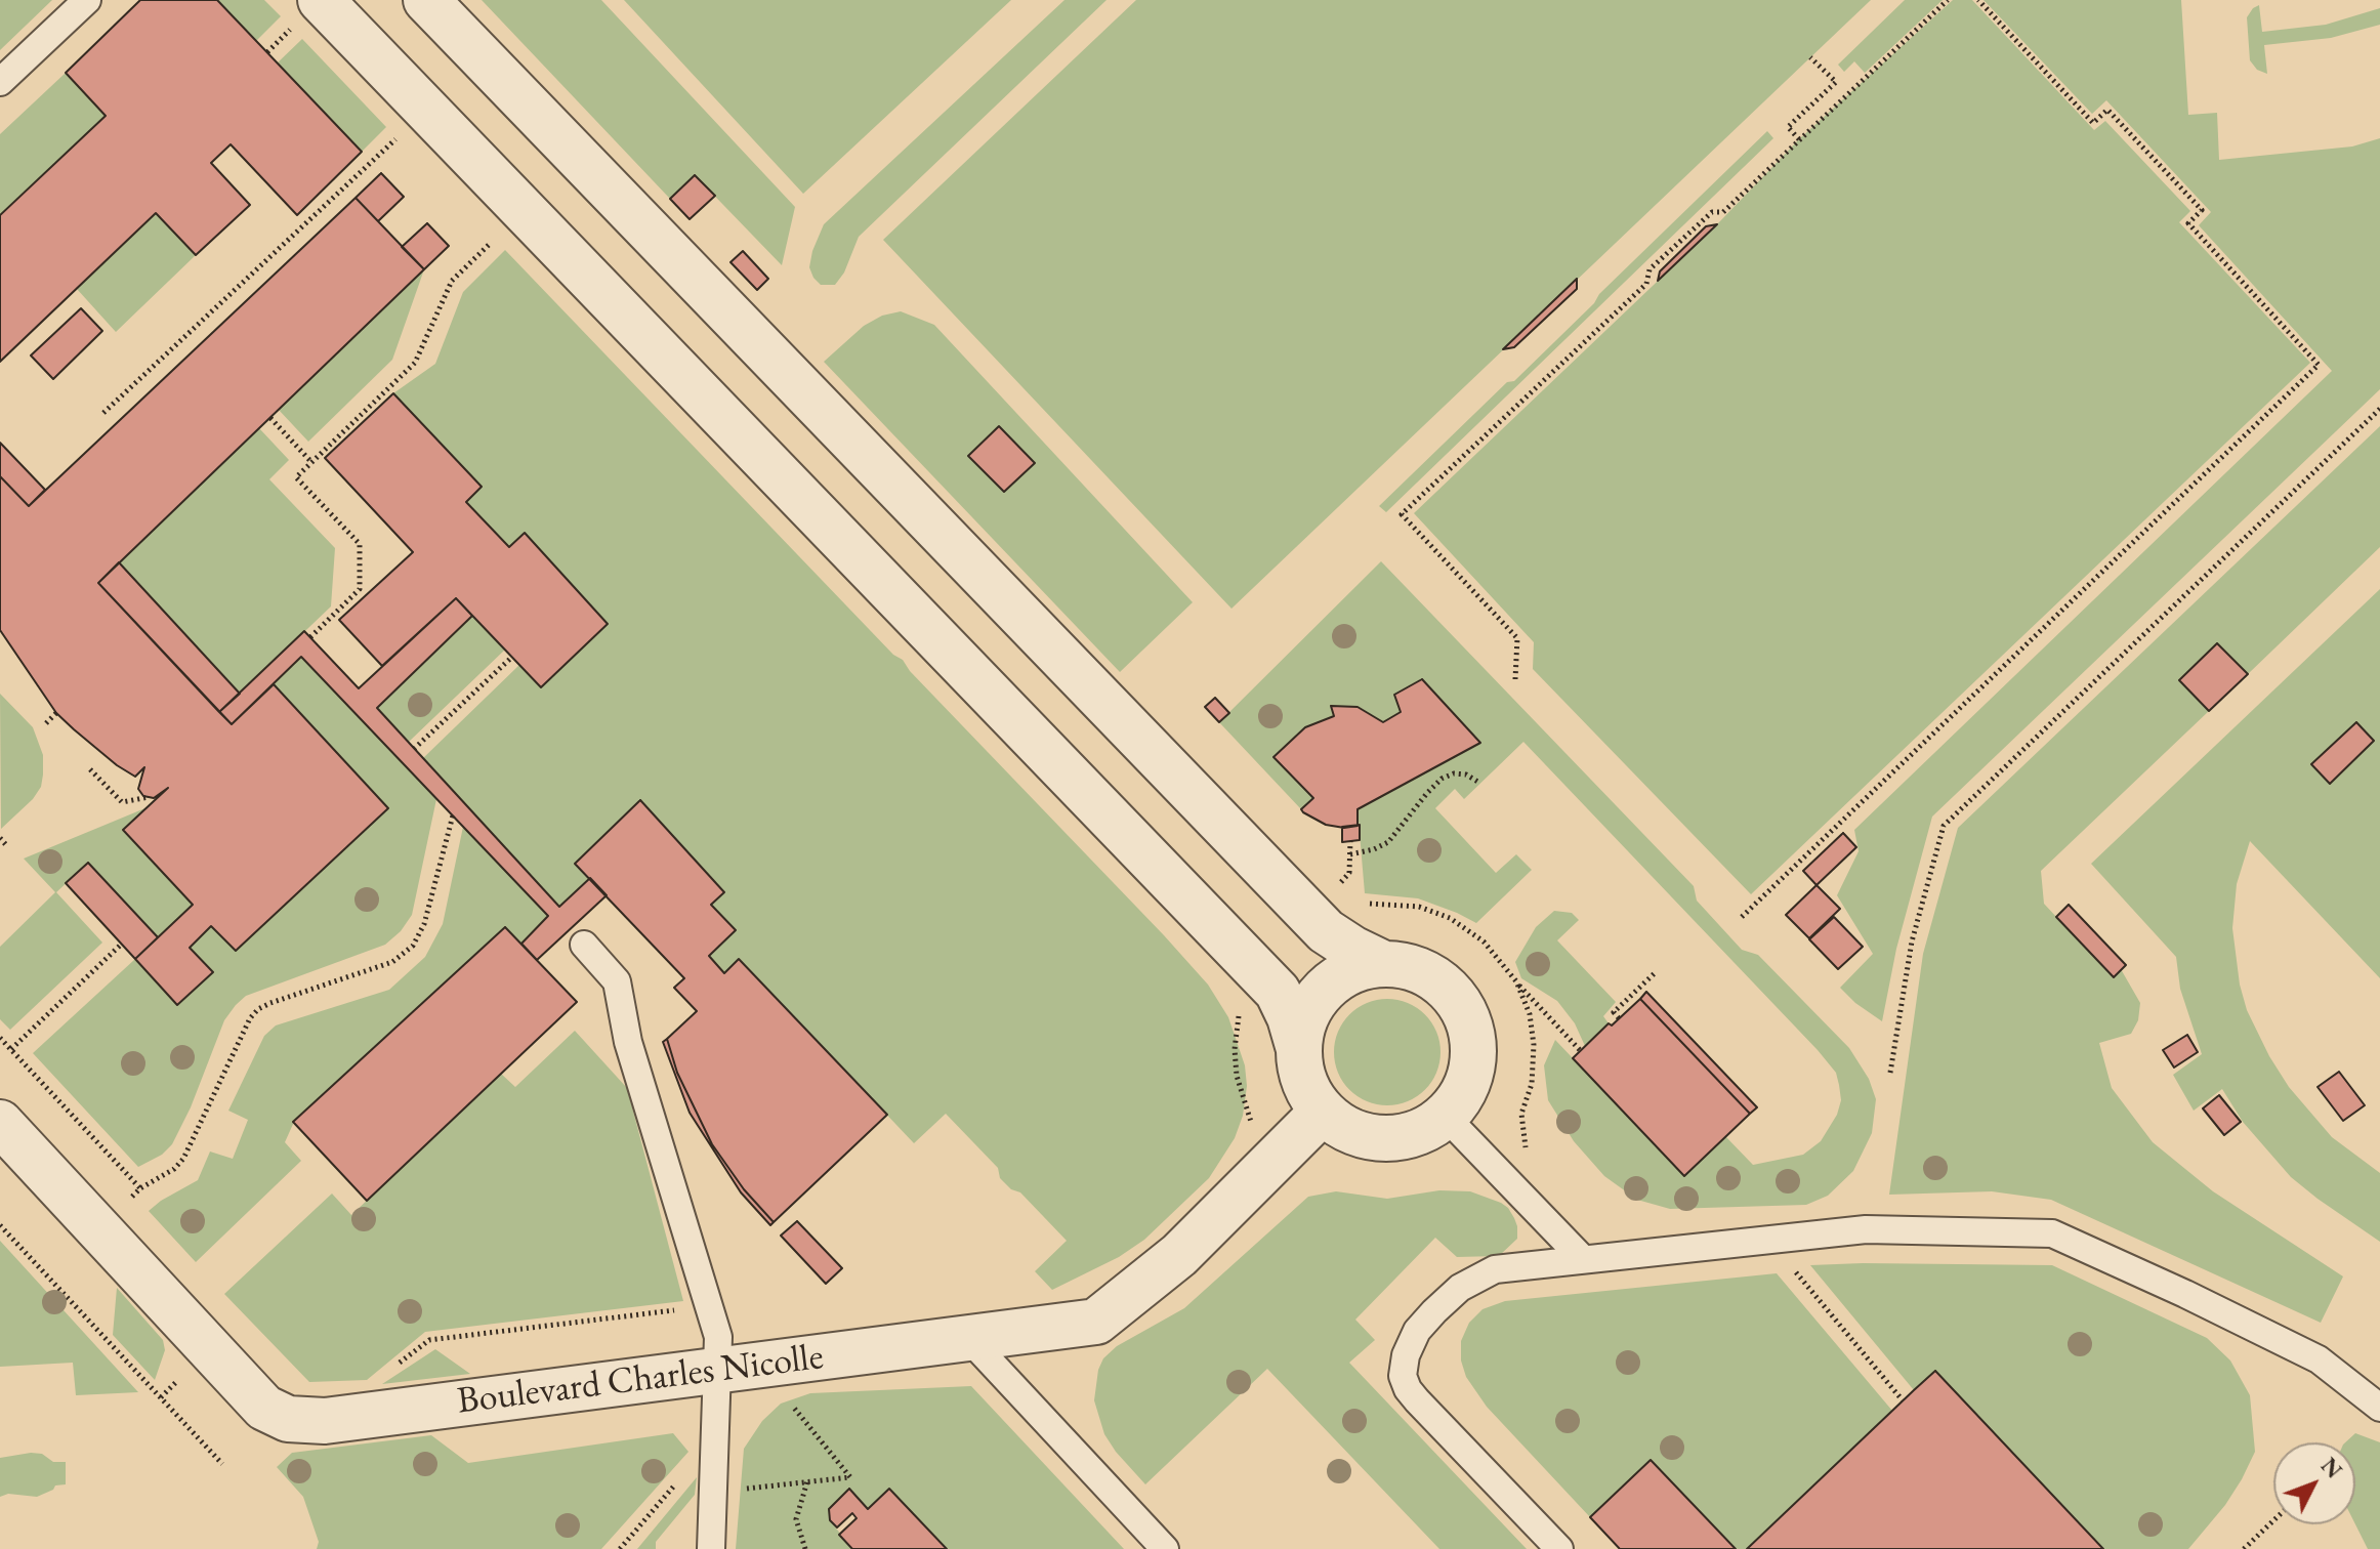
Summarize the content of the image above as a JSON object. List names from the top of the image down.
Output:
{
  "streets": {
    "street": ["Boulevard Charles Nicolle"]
  },
  "north": "top right"
}
